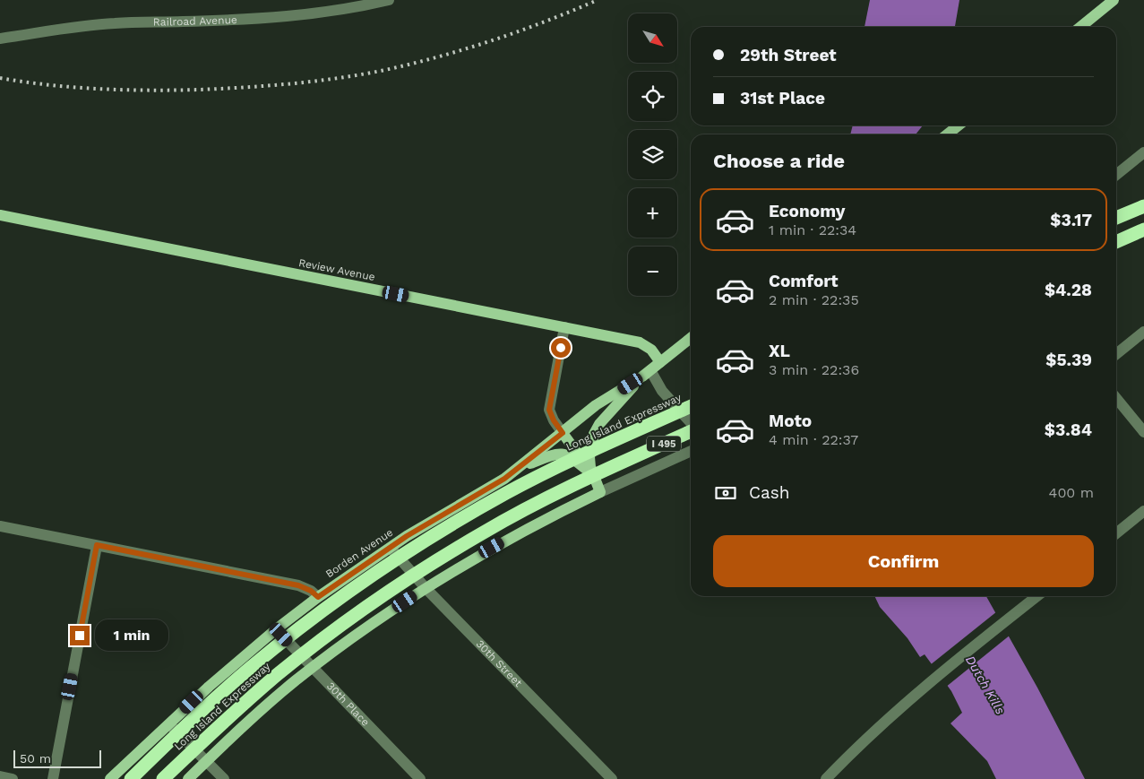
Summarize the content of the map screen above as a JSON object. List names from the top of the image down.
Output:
{
  "streets": {
    "highway": ["Long Island Expressway", "I 495"],
    "main road": ["Review Avenue", "Borden Avenue"],
    "street": ["Railroad Avenue", "30th Street", "30th Place"]
  },
  "crossings": [
    ["Review Avenue", "Borden Avenue"],
    ["Borden Avenue", "30th Street"],
    ["Borden Avenue", "30th Place"]
  ],
  "water": ["Dutch Kills"],
  "scale_bar": "50 m",
  "north": "bottom right",
  "page": {
    "map_buttons": ["+", "−"],
    "banner": ["29th Street", "31st Place"],
    "heading": "Choose a ride",
    "list": [
      {
        "name": "Economy",
        "note": "1 min · 22:34",
        "value": "$3.17"
      },
      {
        "name": "Comfort",
        "note": "2 min · 22:35",
        "value": "$4.28"
      },
      {
        "name": "XL",
        "note": "3 min · 22:36",
        "value": "$5.39"
      },
      {
        "name": "Moto",
        "note": "4 min · 22:37",
        "value": "$3.84"
      }
    ],
    "pay": ["Cash", "400 m"],
    "buttons": "Confirm",
    "bubble": "1 min",
    "scale": "50 m"
  }
}
